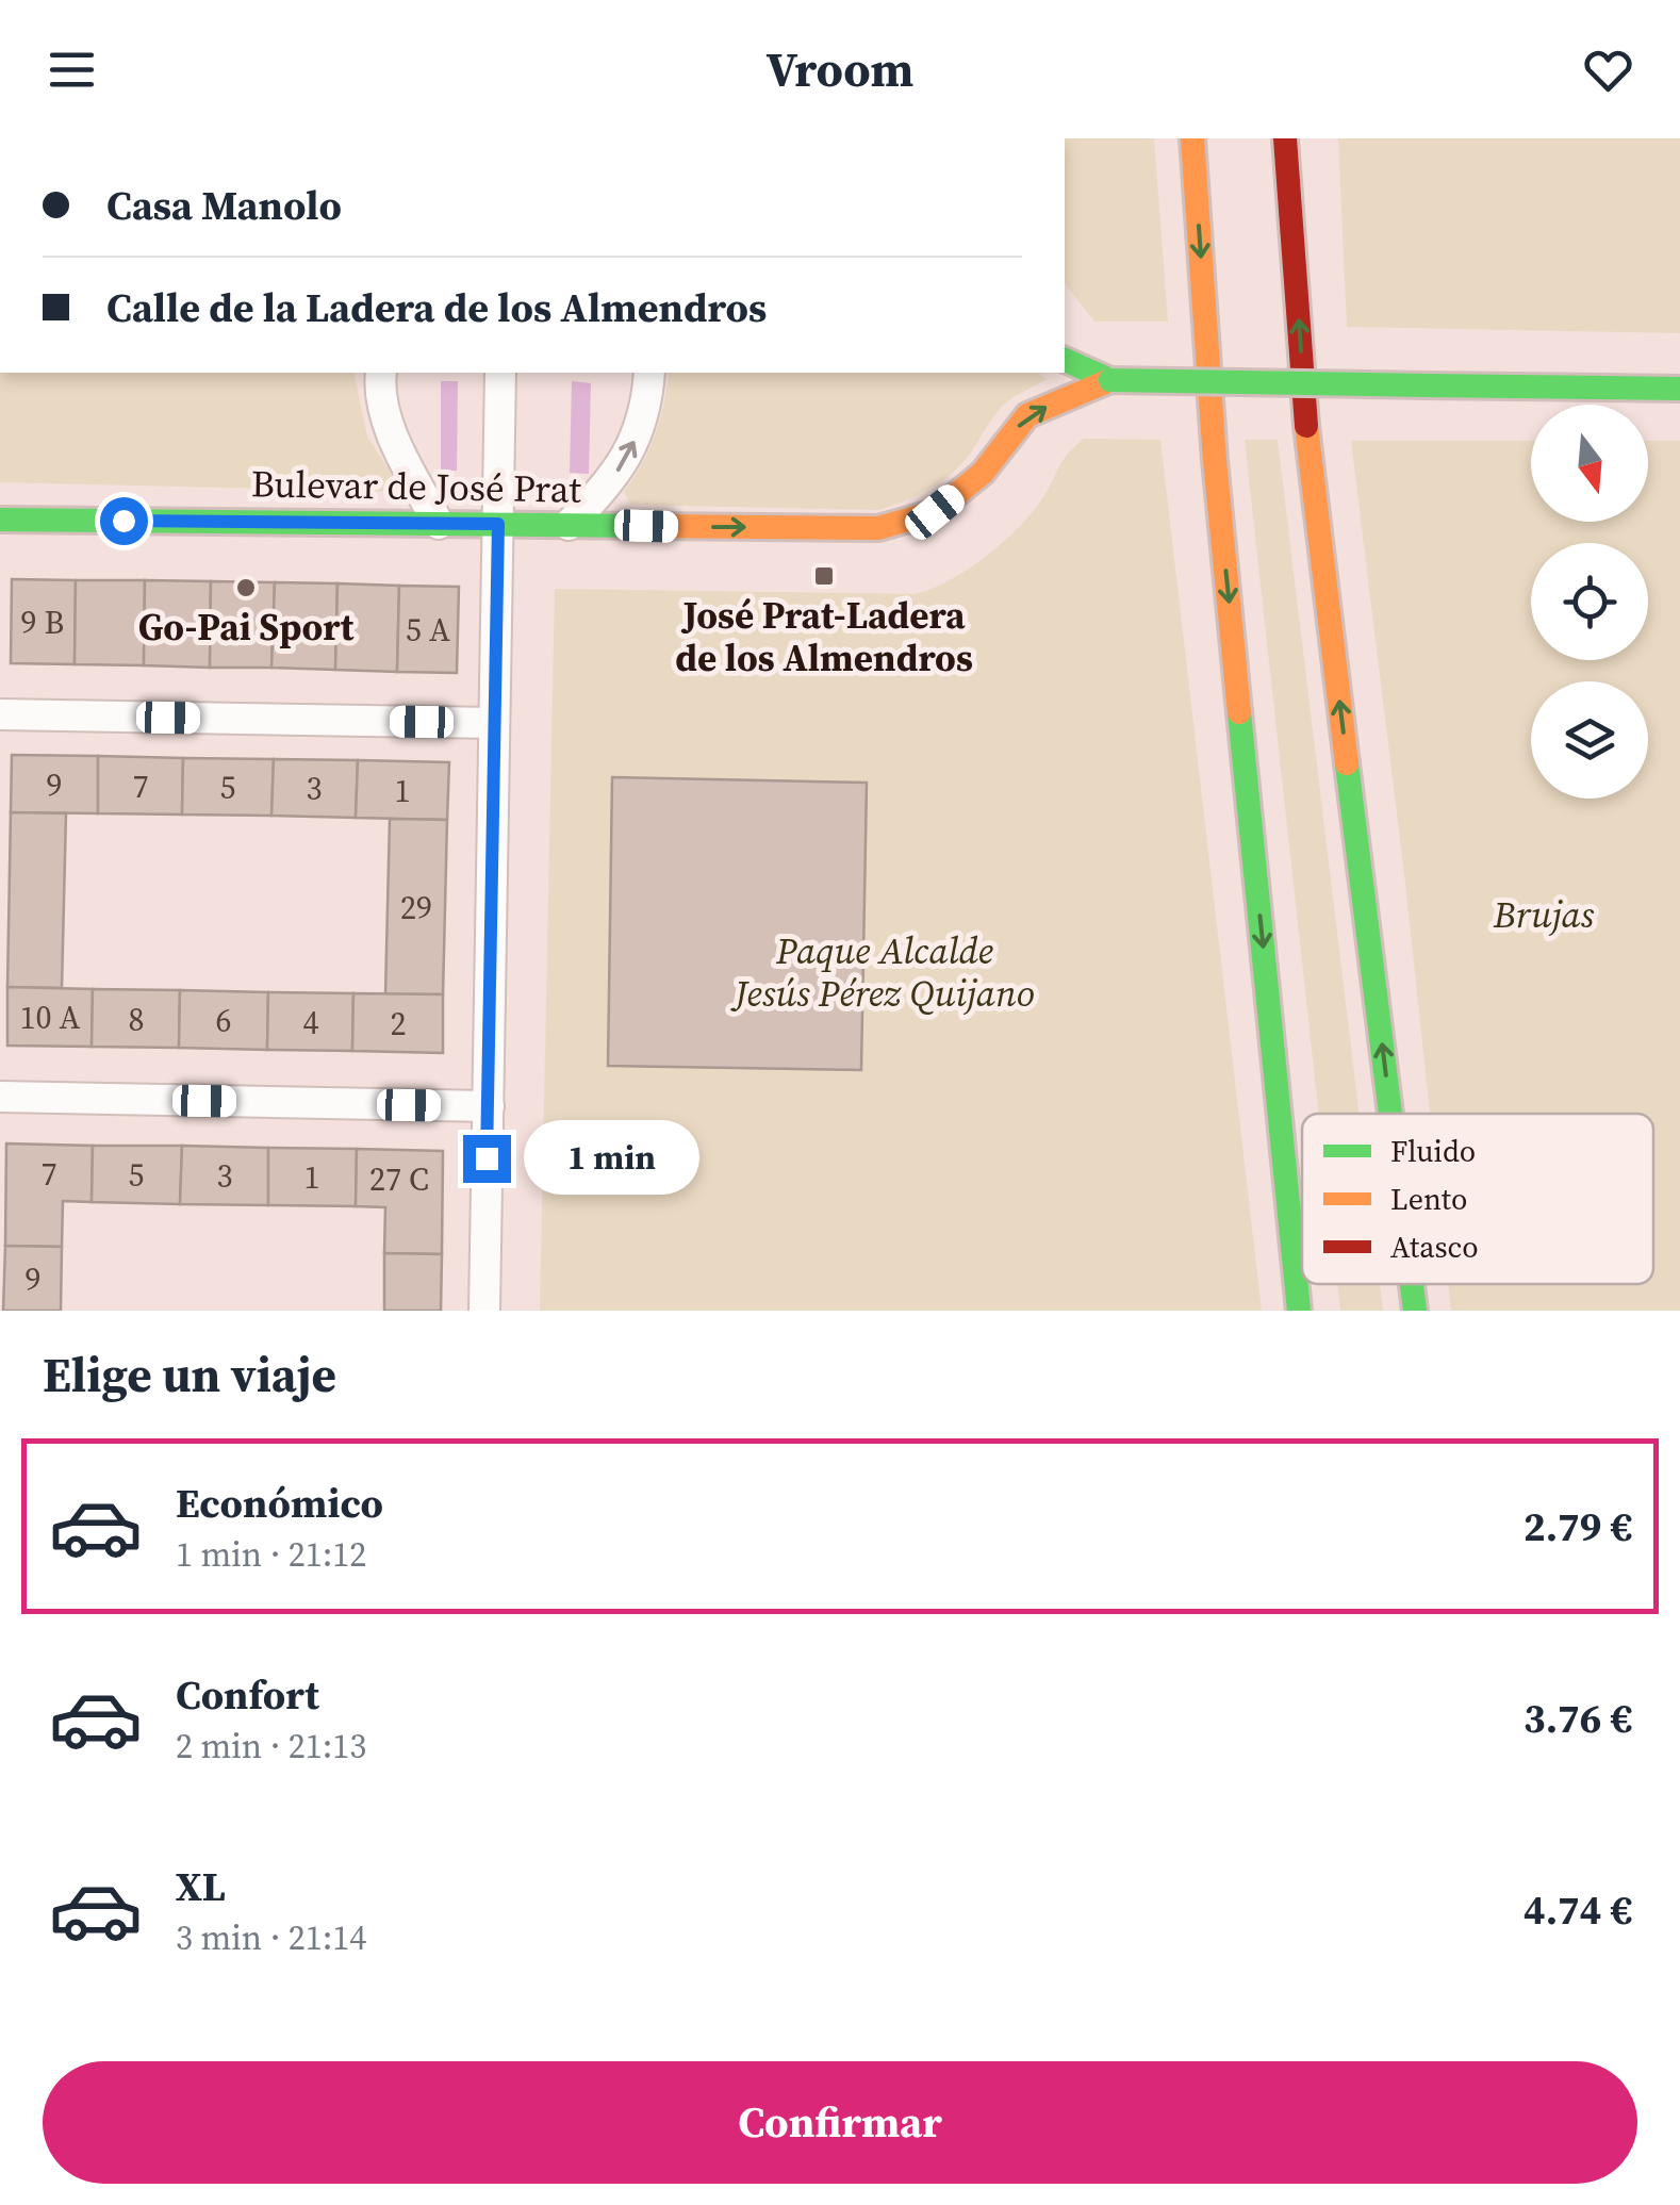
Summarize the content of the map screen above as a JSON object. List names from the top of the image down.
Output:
{
  "streets": {
    "main road": ["Bulevar de José Prat"]
  },
  "one_way": ["Bulevar de José Prat"],
  "parks": ["Brujas", "Paque Alcalde Jesús Pérez Quijano"],
  "places": {
    "transit": ["José Prat-Ladera de los Almendros"],
    "other": ["Go-Pai Sport"]
  },
  "house_numbers": [
    "9 B",
    "5 A",
    "9",
    "7",
    "5",
    "3",
    "1",
    "29",
    "10 A",
    "8",
    "6",
    "4",
    "2",
    "7",
    "5",
    "3",
    "1",
    "27 C",
    "9"
  ],
  "legend": ["Fluido", "Lento", "Atasco"],
  "north": "bottom",
  "page": {
    "header": "Vroom",
    "banner": ["Casa Manolo", "Calle de la Ladera de los Almendros"],
    "bubble": "1 min",
    "heading": "Elige un viaje",
    "list": [
      {
        "name": "Económico",
        "note": "1 min · 21:12",
        "value": "2.79 €"
      },
      {
        "name": "Confort",
        "note": "2 min · 21:13",
        "value": "3.76 €"
      },
      {
        "name": "XL",
        "note": "3 min · 21:14",
        "value": "4.74 €"
      }
    ],
    "buttons": "Confirmar"
  }
}
